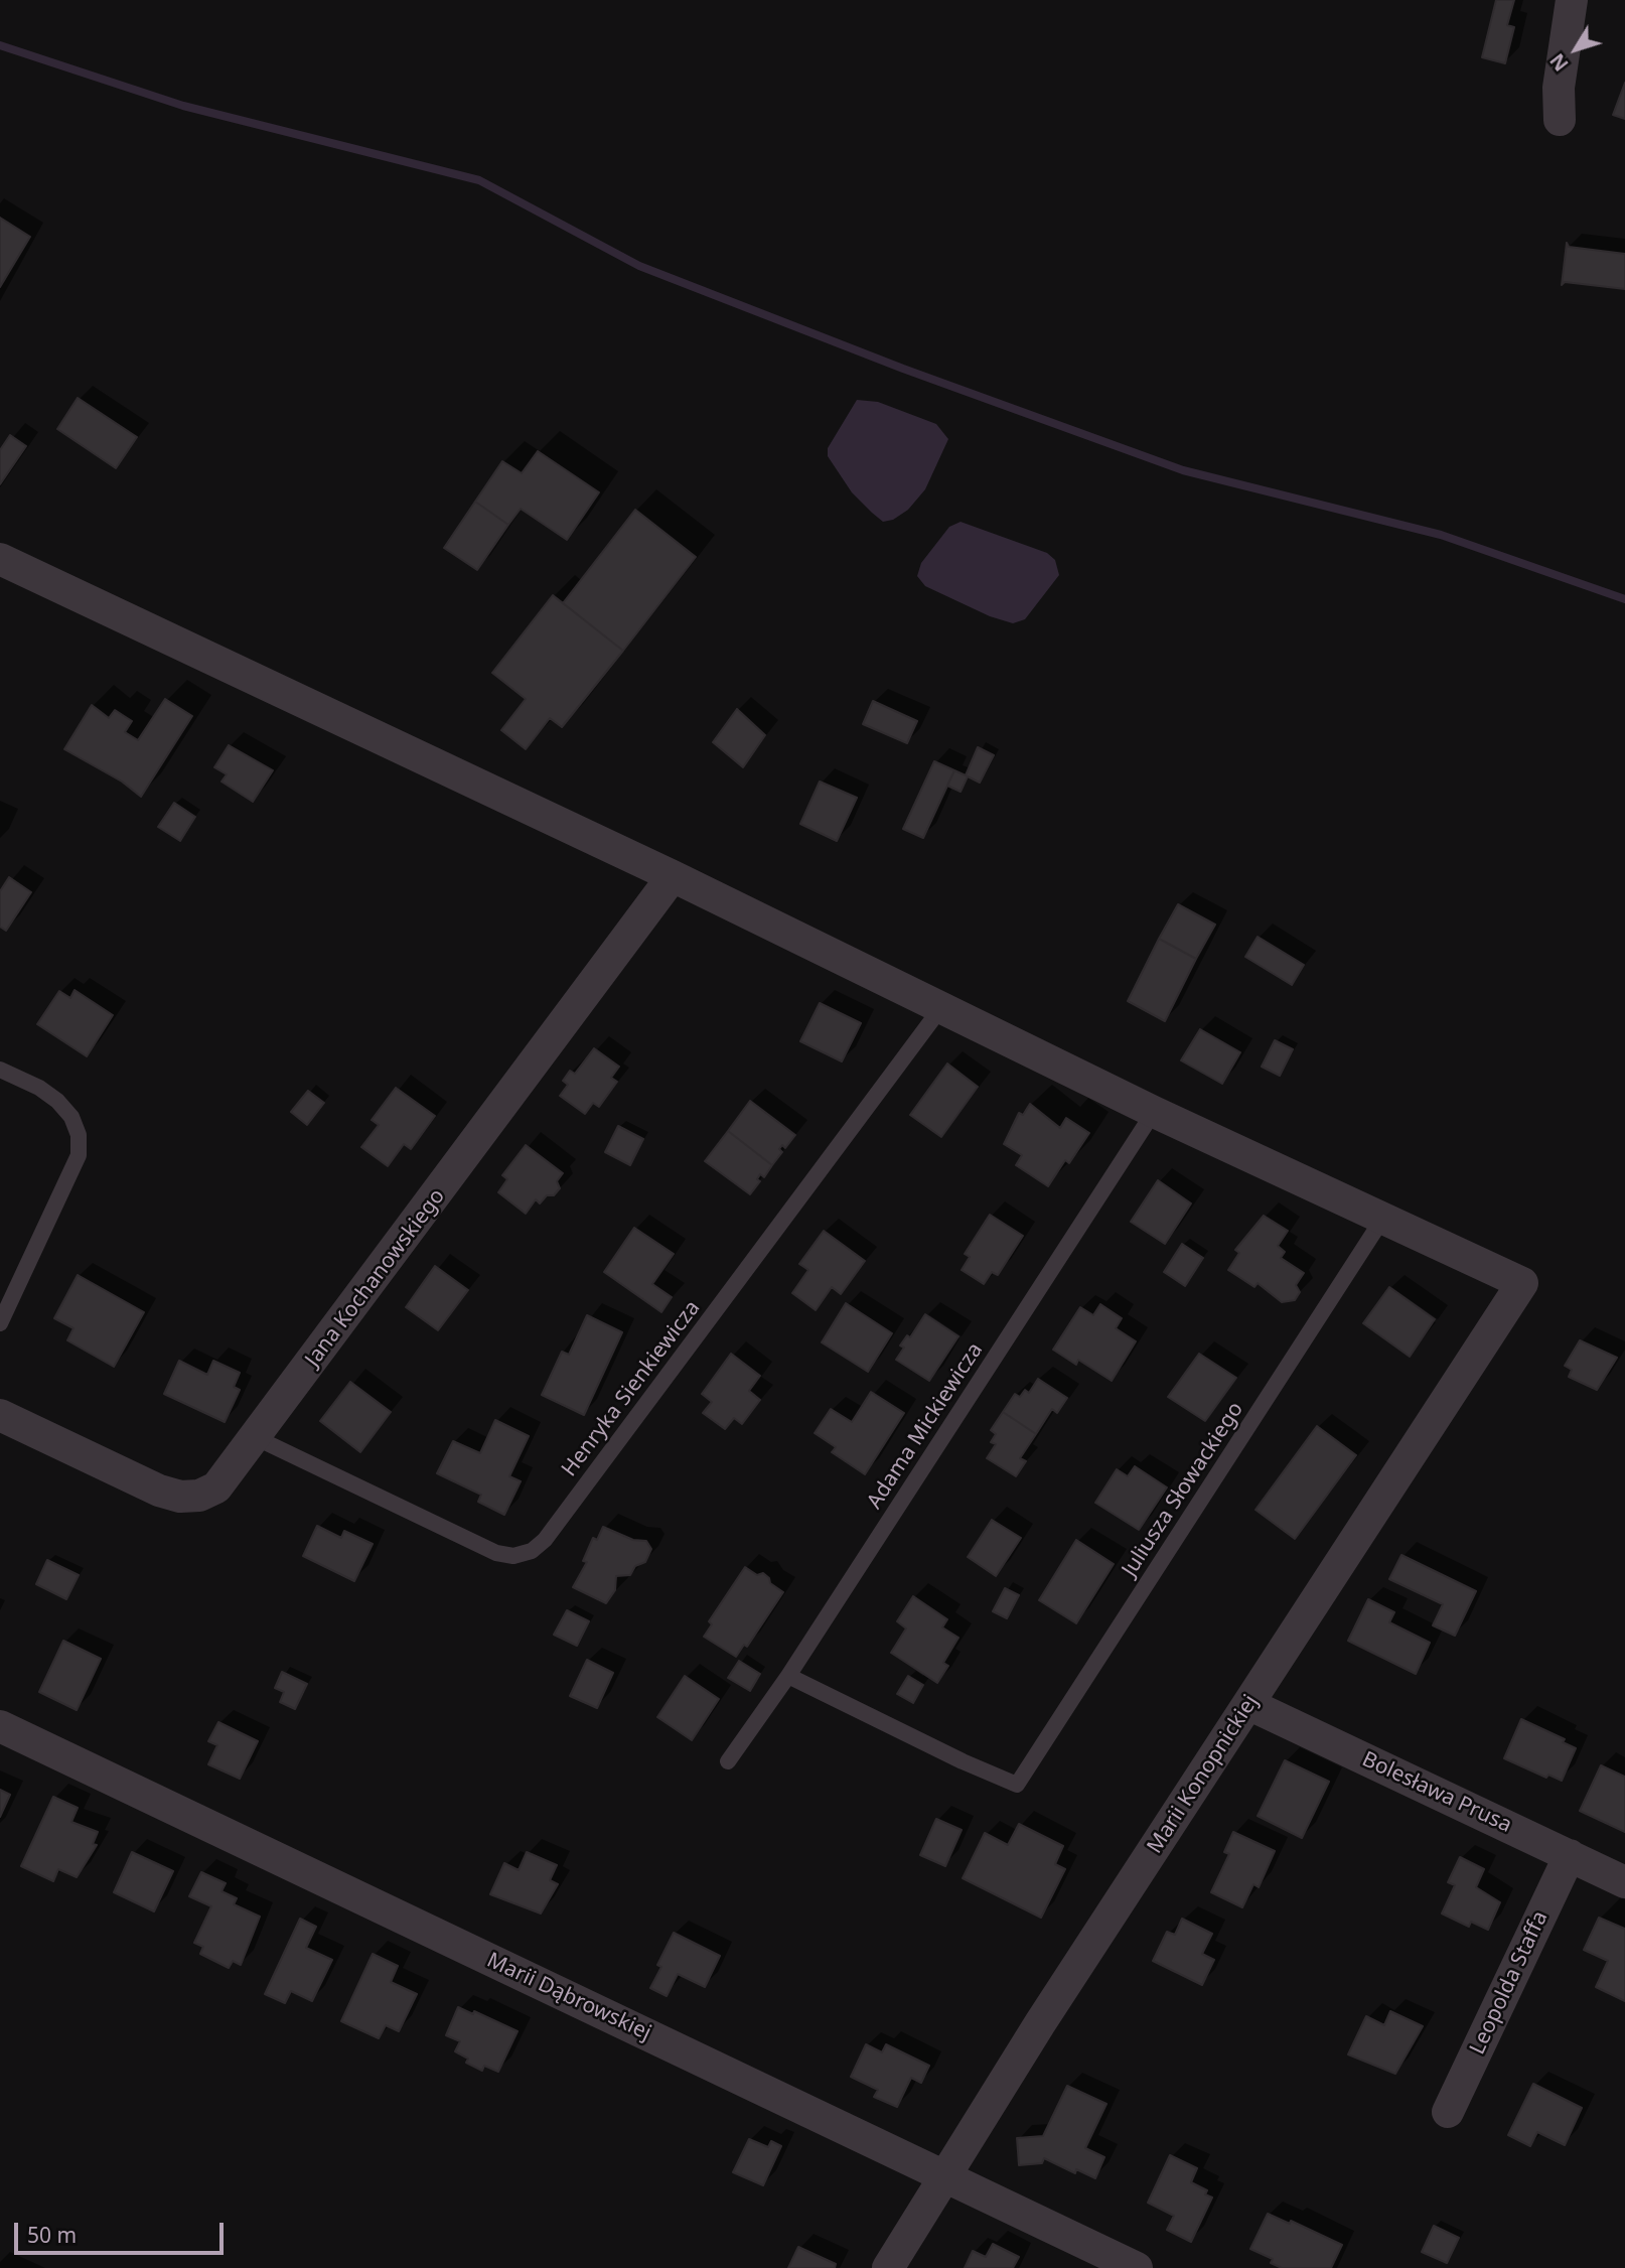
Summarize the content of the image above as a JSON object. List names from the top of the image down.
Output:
{
  "streets": {
    "street": [
      "Jana Kochanowskiego",
      "Marii Konopnickiej",
      "Bolesława Prusa",
      "Leopolda Staffa",
      "Marii Dąbrowskiej"
    ],
    "lane": ["Henryka Sienkiewicza", "Adama Mickiewicza", "Juliusza Słowackiego"]
  },
  "crossings": [
    ["Jana Kochanowskiego", "Henryka Sienkiewicza"],
    ["Adama Mickiewicza", "Juliusza Słowackiego"],
    ["Juliusza Słowackiego", "Marii Konopnickiej"],
    ["Marii Konopnickiej", "Bolesława Prusa"],
    ["Marii Konopnickiej", "Marii Dąbrowskiej"],
    ["Bolesława Prusa", "Leopolda Staffa"]
  ],
  "scale_bar": "50 m",
  "north": "bottom left"
}
